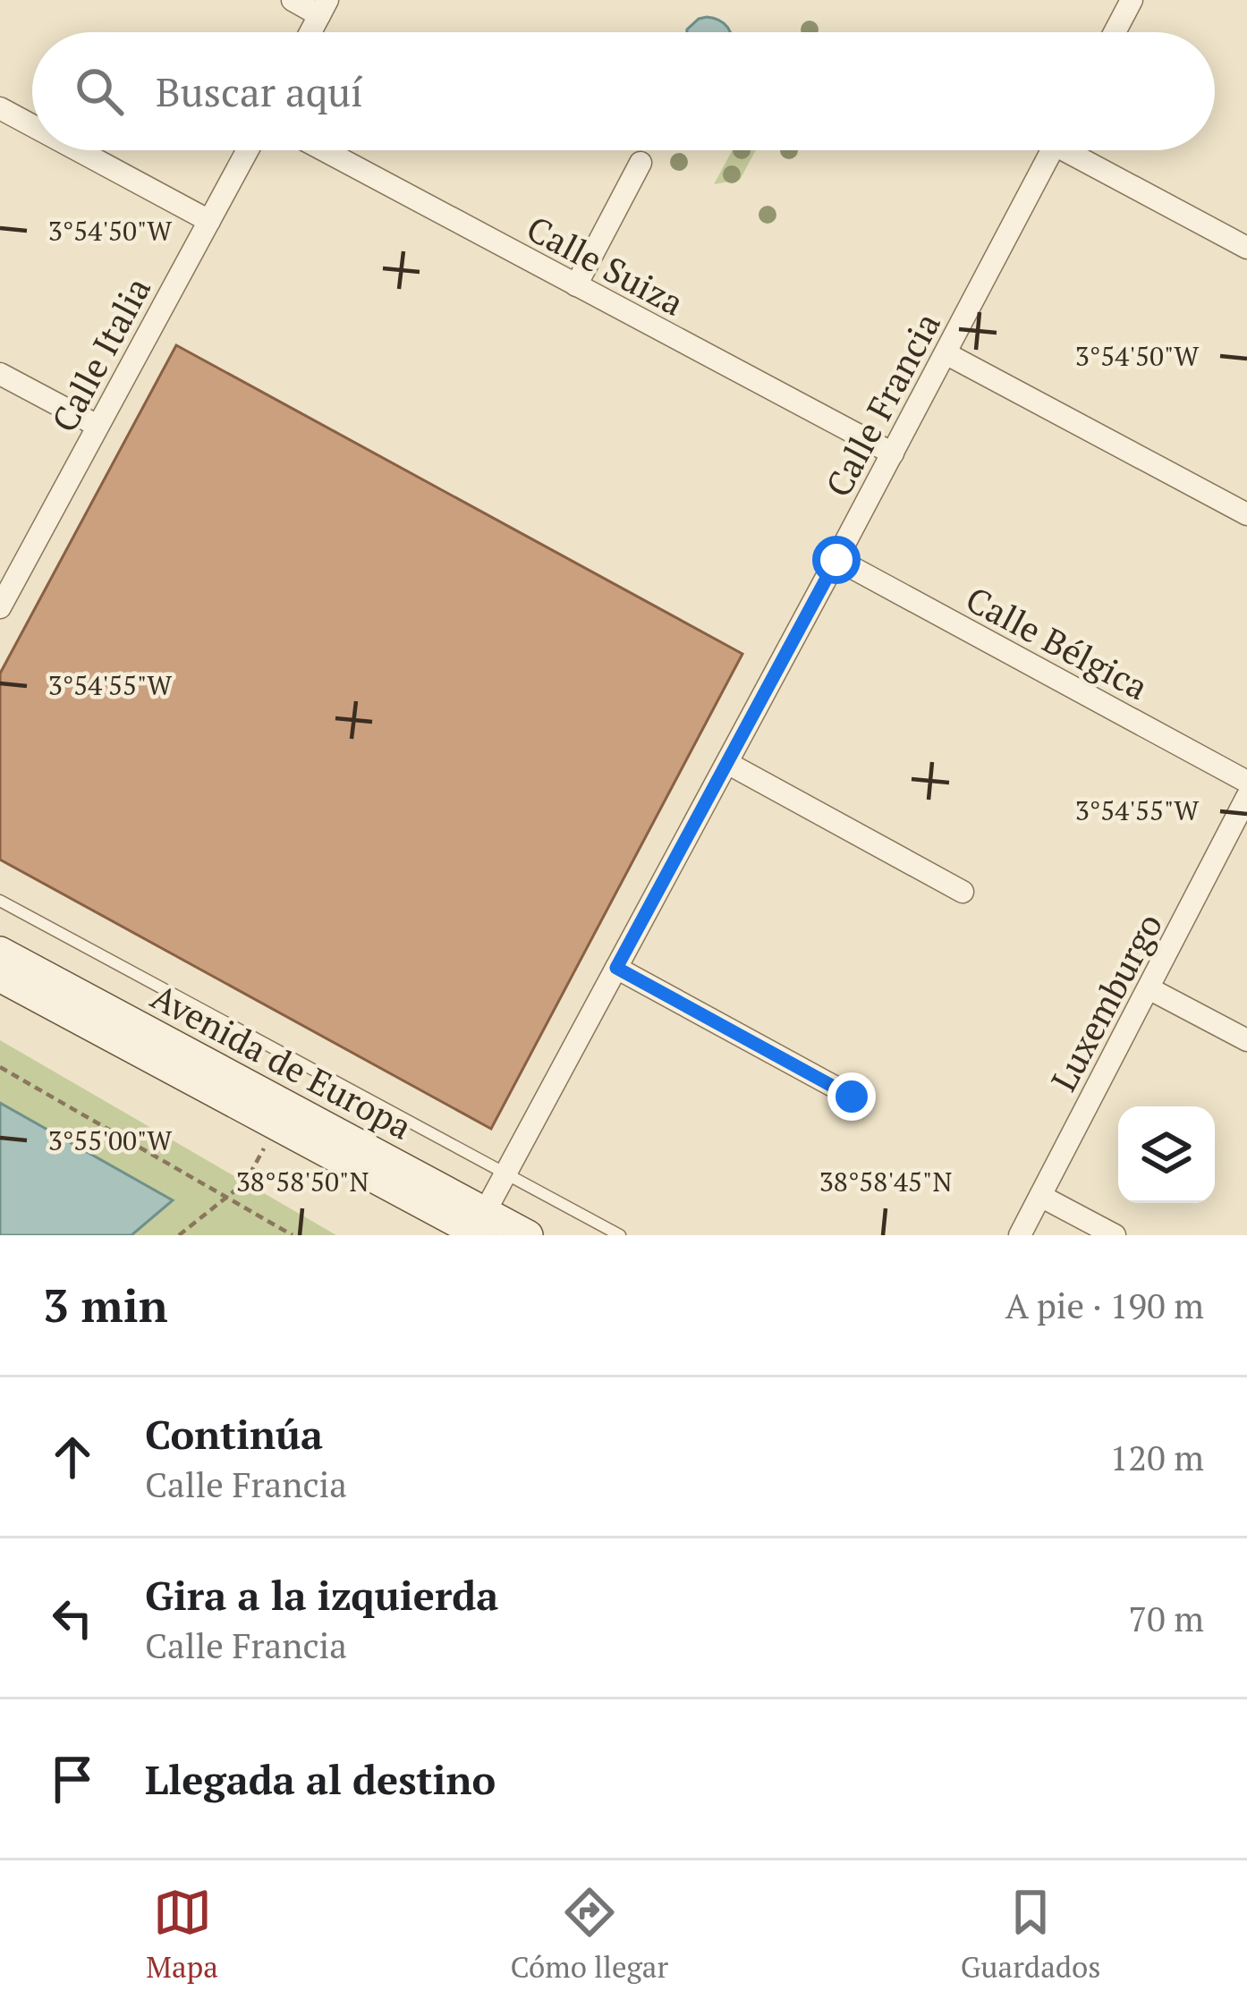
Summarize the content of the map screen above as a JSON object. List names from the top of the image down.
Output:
{
  "streets": {
    "main road": ["Avenida de Europa"],
    "street": [
      "Calle Suiza",
      "Calle Italia",
      "Calle Francia",
      "Calle Bélgica",
      "Luxemburgo"
    ]
  },
  "crossings": [
    ["Calle Suiza", "Calle Francia"],
    ["Calle Francia", "Calle Bélgica"],
    ["Calle Francia", "Avenida de Europa"]
  ],
  "page": {
    "search": "Buscar aquí",
    "heading": ["3 min", "A pie · 190 m"],
    "list": [
      ["Continúa", "Calle Francia", "120 m"],
      ["Gira a la izquierda", "Calle Francia", "70 m"],
      "Llegada al destino"
    ],
    "nav": ["Mapa", "Cómo llegar", "Guardados"]
  },
  "coordinates": [
    "3°54'50\"W",
    "3°54'55\"W",
    "3°55'00\"W",
    "38°58'50\"N",
    "38°58'45\"N"
  ]
}
